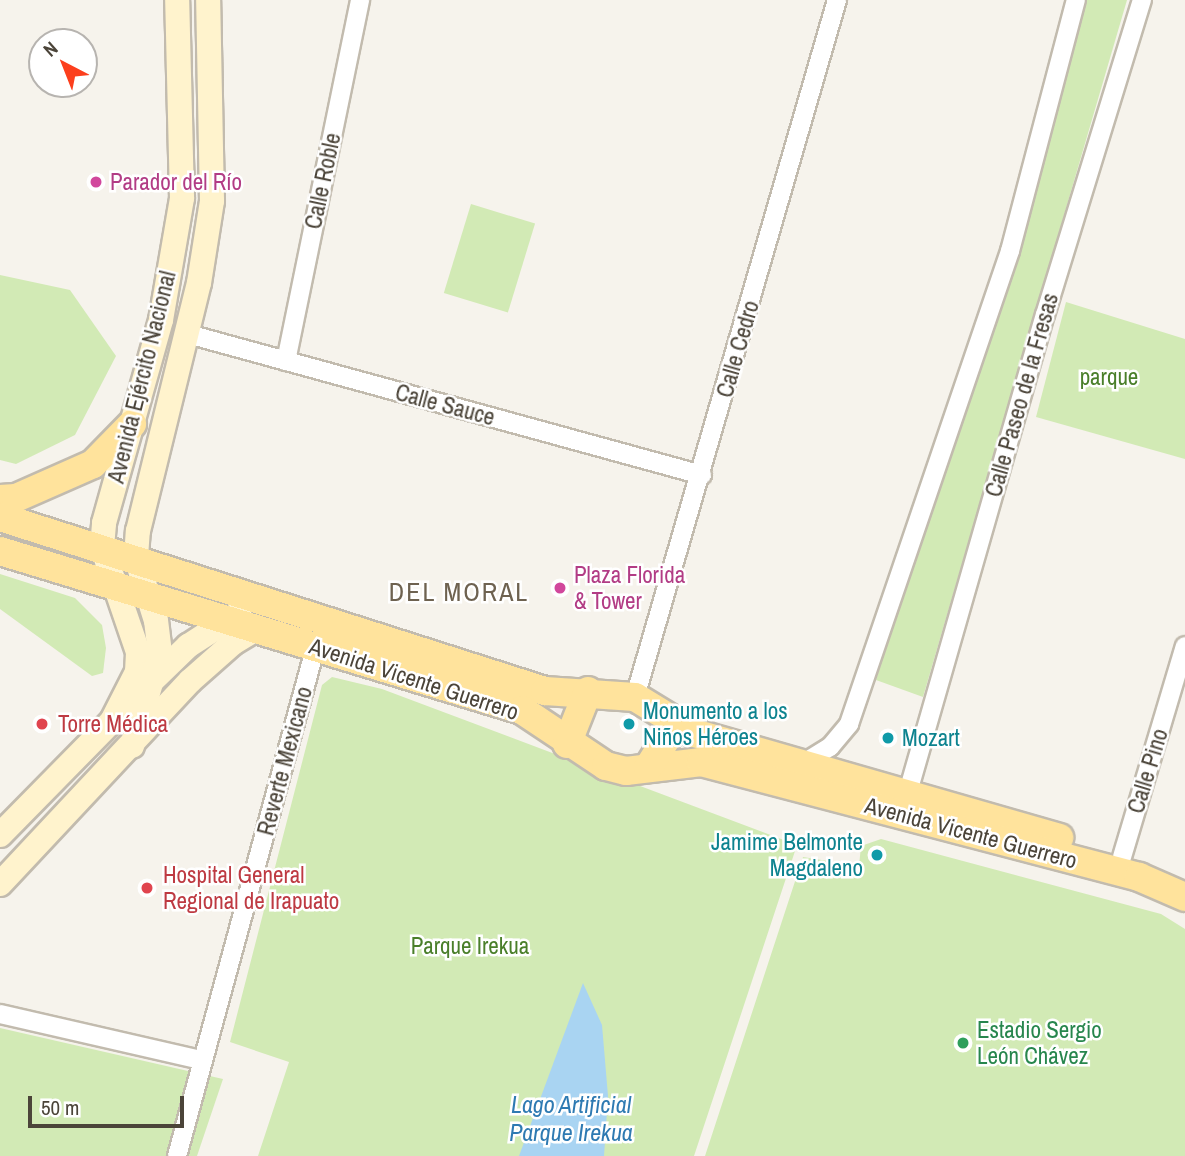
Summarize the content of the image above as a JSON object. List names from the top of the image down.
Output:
{
  "streets": {
    "main road": ["Avenida Ejército Nacional", "Avenida Vicente Guerrero"],
    "street": [
      "Calle Roble",
      "Calle Cedro",
      "Calle Paseo de la Fresas",
      "Calle Sauce",
      "Reverte Mexicano",
      "Calle Pino"
    ]
  },
  "crossings": [
    ["Calle Roble", "Calle Sauce"],
    ["Calle Cedro", "Calle Sauce"],
    ["Calle Cedro", "Avenida Vicente Guerrero"],
    ["Avenida Ejército Nacional", "Calle Sauce"],
    ["Avenida Ejército Nacional", "Avenida Vicente Guerrero"],
    ["Calle Paseo de la Fresas", "Avenida Vicente Guerrero"],
    ["Avenida Vicente Guerrero", "Reverte Mexicano"],
    ["Avenida Vicente Guerrero", "Calle Pino"]
  ],
  "districts": ["DEL MORAL"],
  "water": ["Lago Artificial Parque Irekua"],
  "parks": ["parque", "Parque Irekua"],
  "places": [
    "Parador del Río",
    "Plaza Florida & Tower",
    "Torre Médica",
    "Monumento a los Niños Héroes",
    "Mozart",
    "Jamime Belmonte Magdaleno",
    "Hospital General Regional de Irapuato",
    "Estadio Sergio León Chávez"
  ],
  "scale_bar": "50 m",
  "north": "top left"
}
